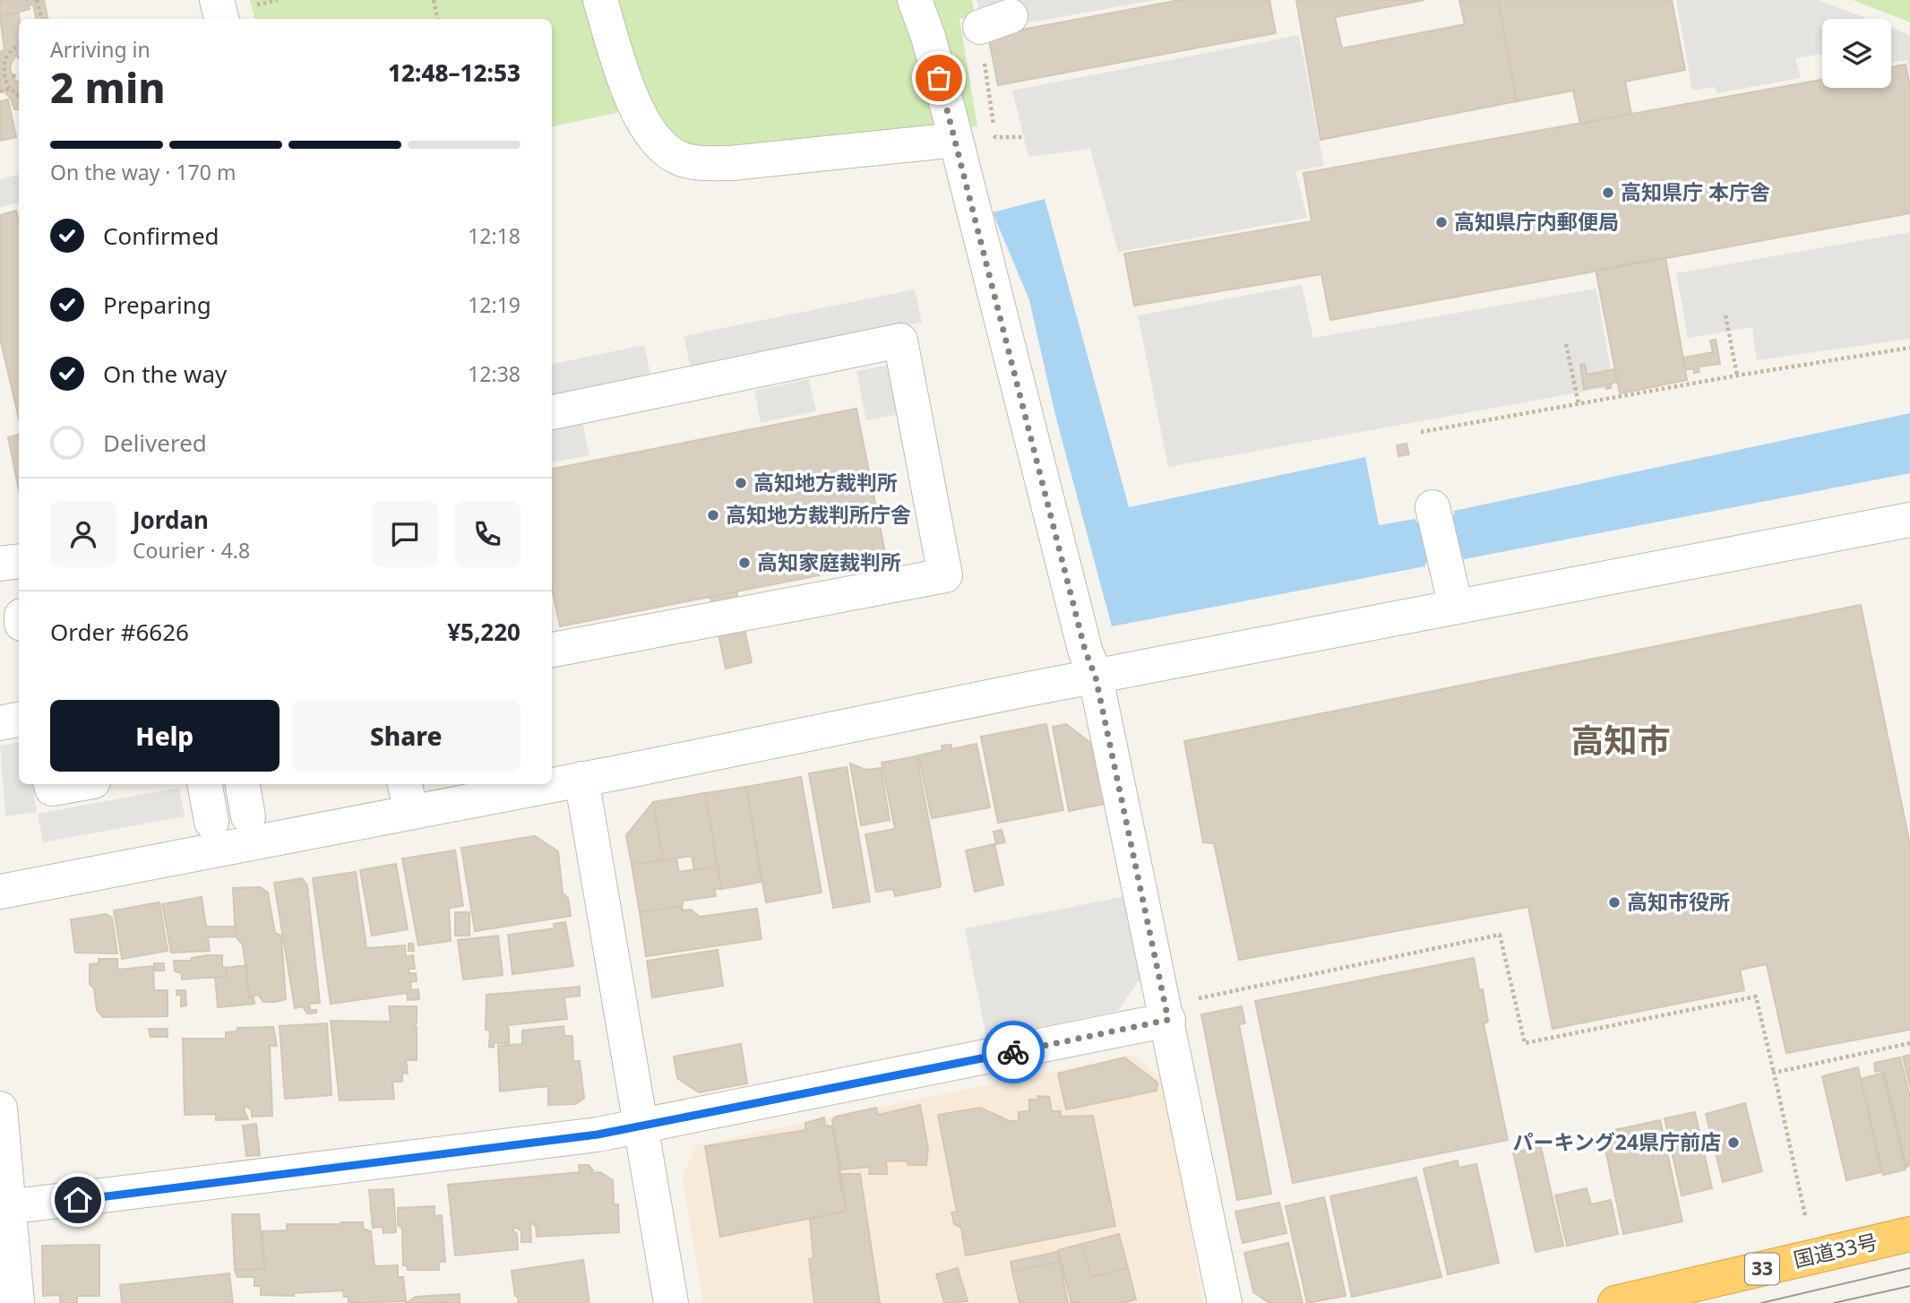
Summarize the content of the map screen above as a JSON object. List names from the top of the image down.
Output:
{
  "streets": {
    "highway": ["国道33号", "33"]
  },
  "districts": ["高知市"],
  "places": [
    "高知県庁 本庁舎",
    "高知県庁内郵便局",
    "高知地方裁判所",
    "高知地方裁判所庁舎",
    "高知家庭裁判所",
    "高知市役所",
    "パーキング24県庁前店"
  ],
  "page": {
    "heading": ["2 min", "Arriving in", "12:48–12:53"],
    "panel": [
      "Jordan",
      "Courier · 4.8",
      "Order #6626",
      "¥5,220"
    ],
    "bar": "On the way · 170 m",
    "list": [
      ["Confirmed", "12:18"],
      ["Preparing", "12:19"],
      ["On the way", "12:38"],
      "Delivered"
    ],
    "buttons": ["Help", "Share"]
  }
}
